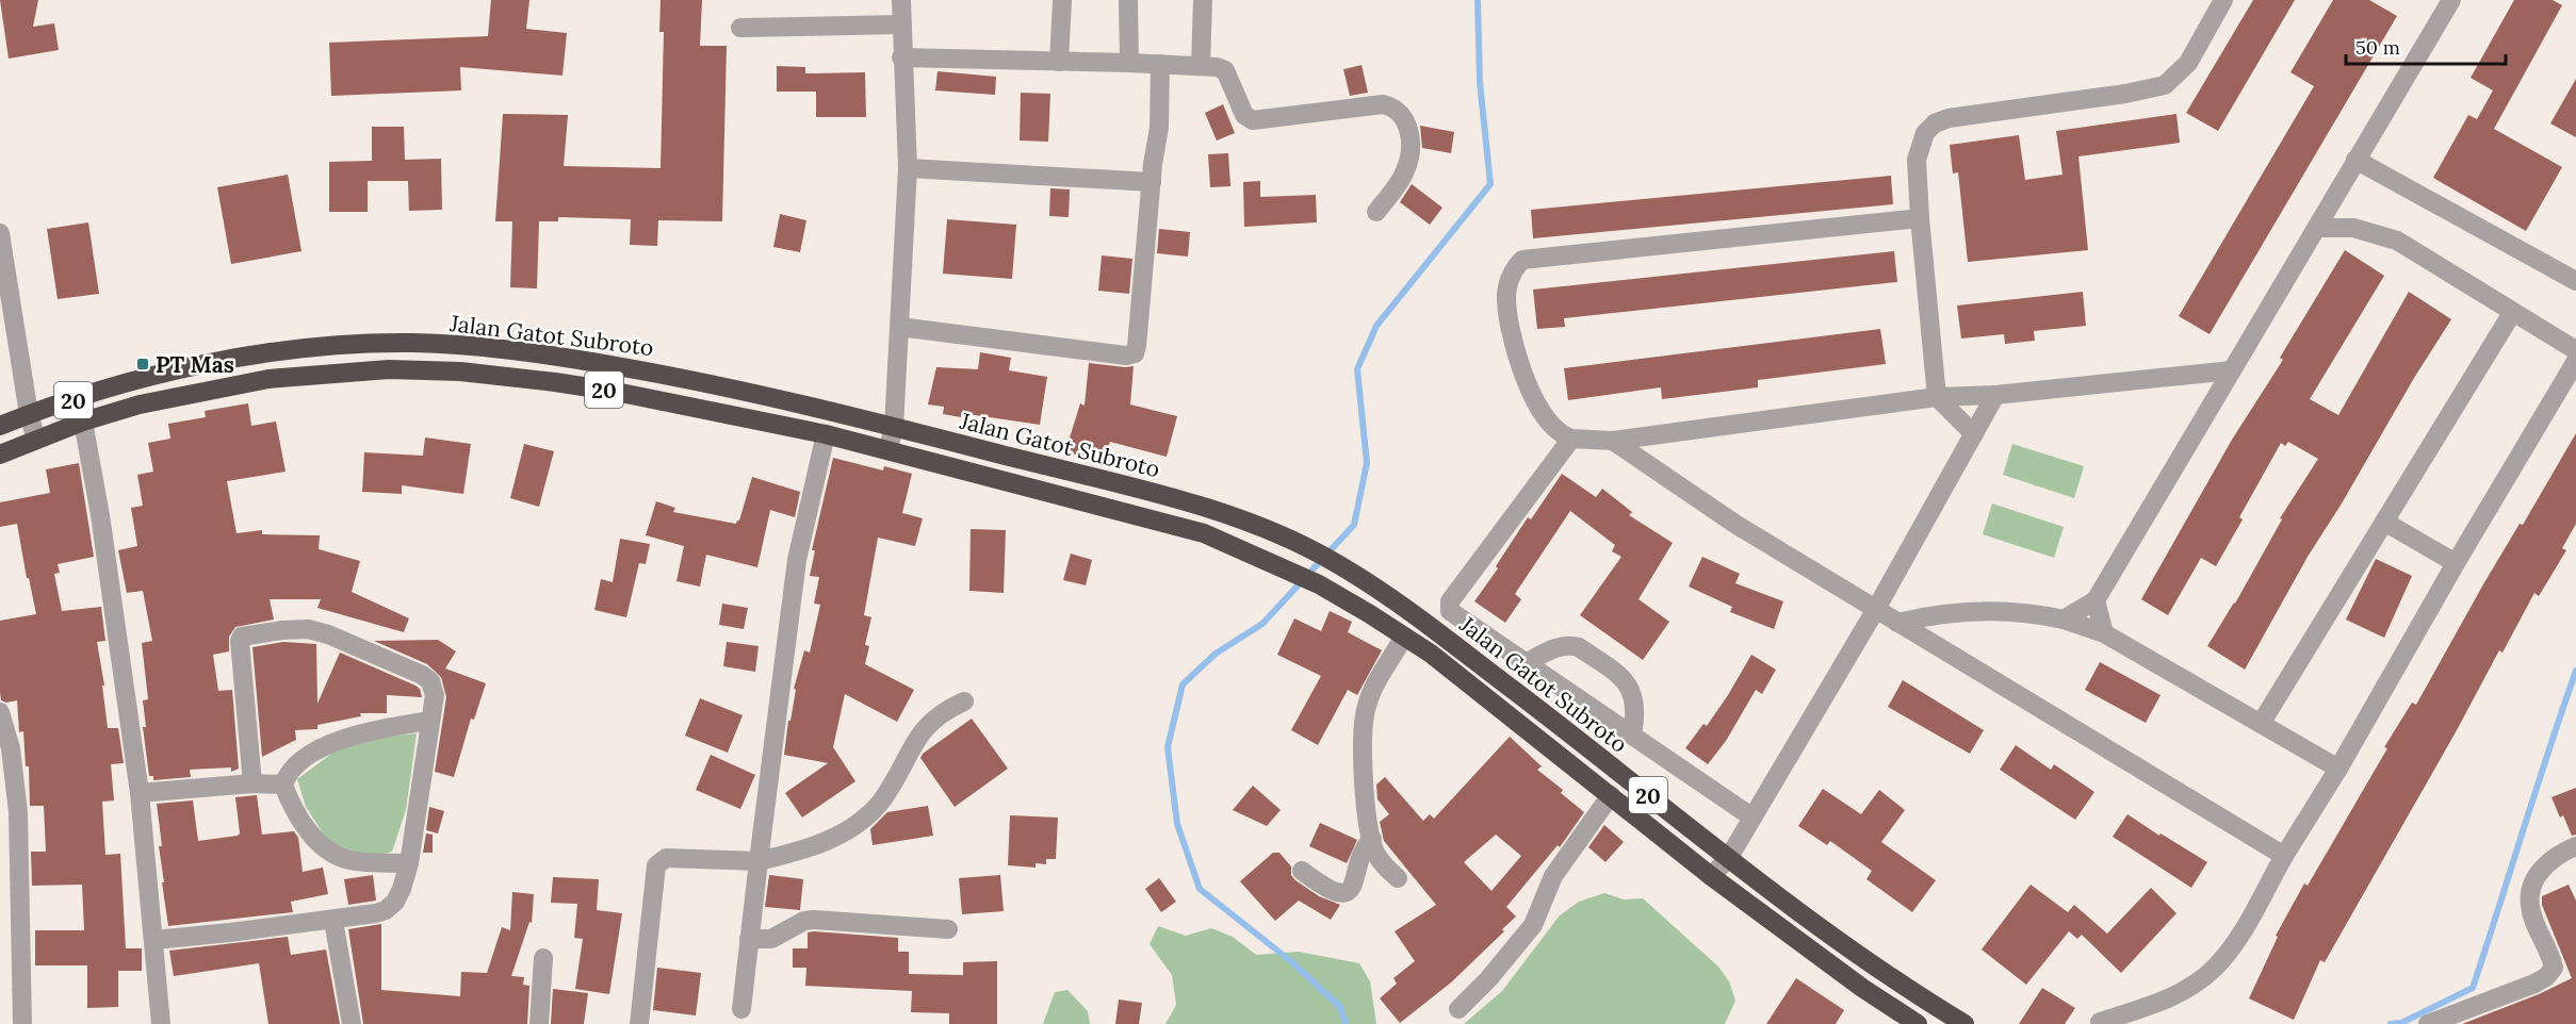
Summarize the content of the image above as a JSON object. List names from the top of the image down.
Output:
{
  "streets": {
    "highway": ["Jalan Gatot Subroto", "20"]
  },
  "places": {
    "transit": ["PT Mas"]
  },
  "scale_bar": "50 m"
}
